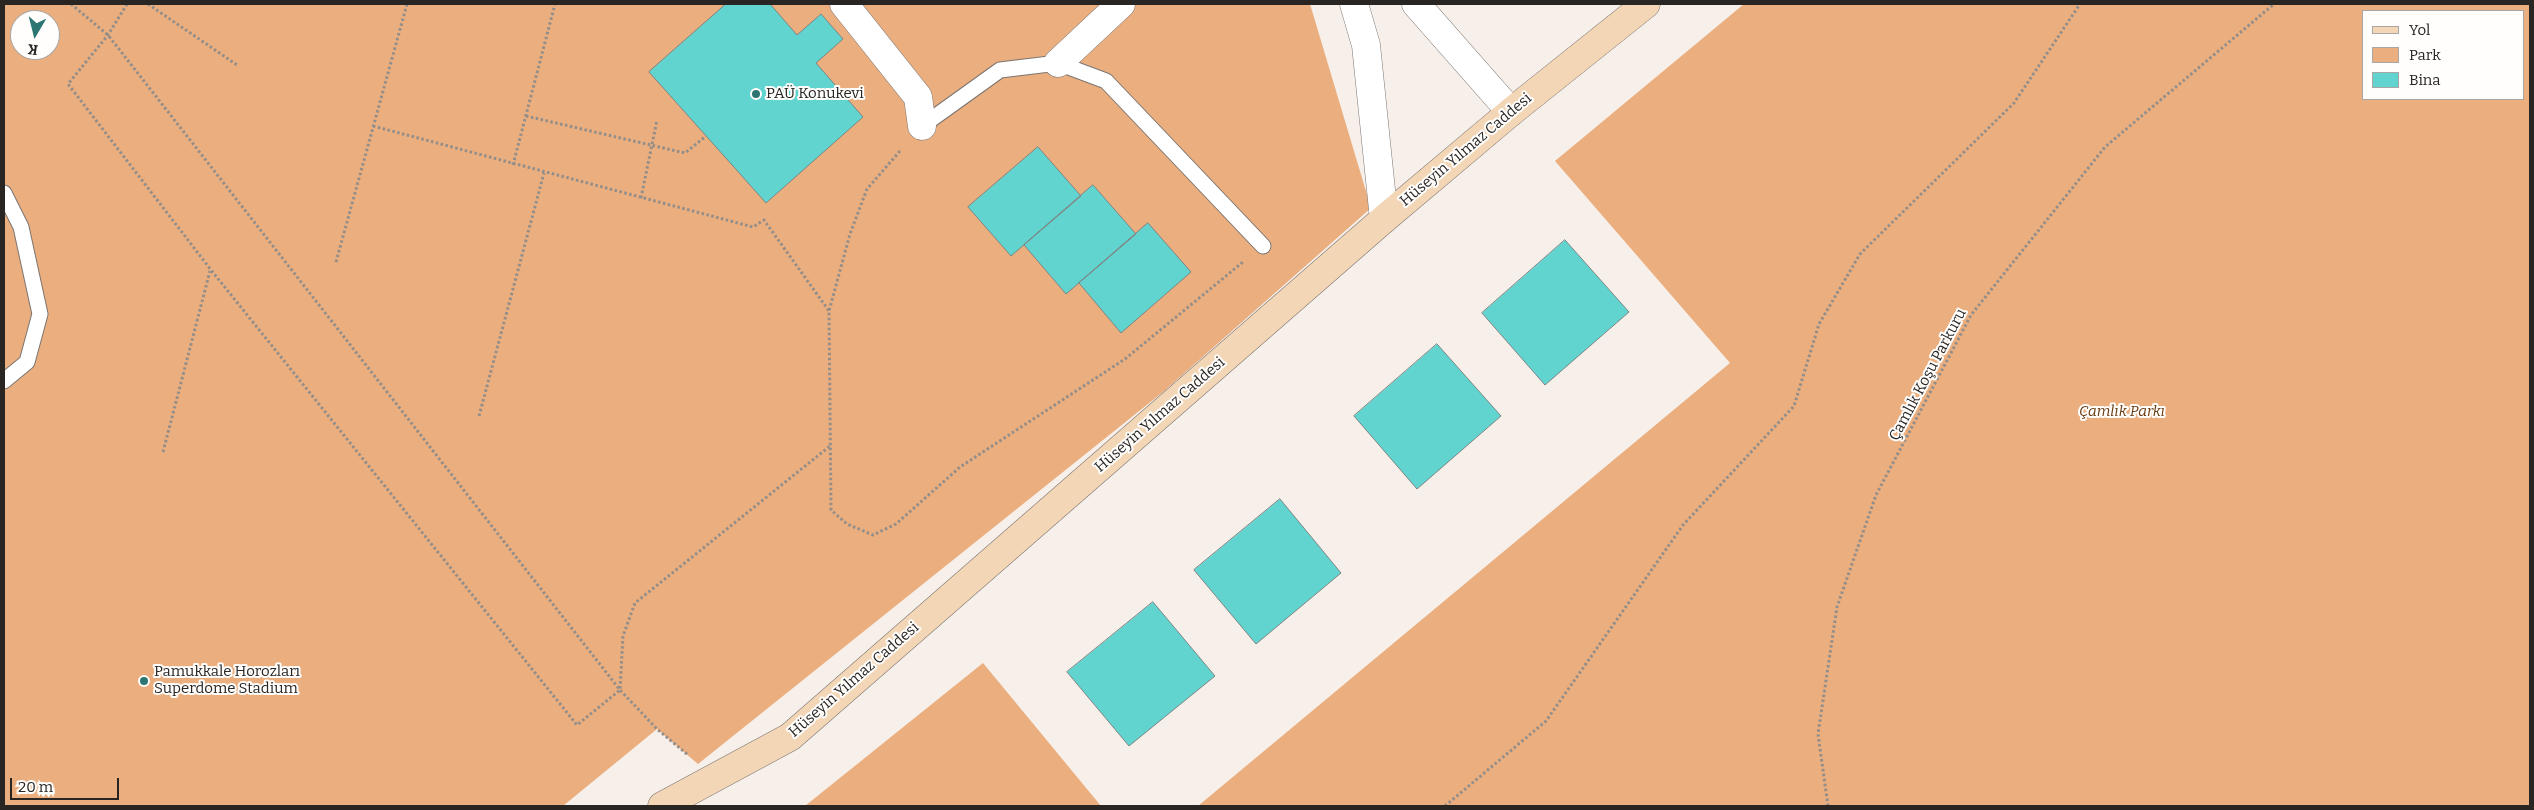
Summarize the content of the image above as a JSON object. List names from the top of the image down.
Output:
{
  "streets": {
    "street": ["Hüseyin Yılmaz Caddesi"],
    "path": ["Çamlık Koşu Parkuru"]
  },
  "parks": ["Çamlık Parkı"],
  "places": ["PAÜ Konukevi", "Pamukkale Horozları Superdome Stadium"],
  "legend": ["Yol", "Park", "Bina"],
  "scale_bar": "20 m",
  "north": "bottom"
}
